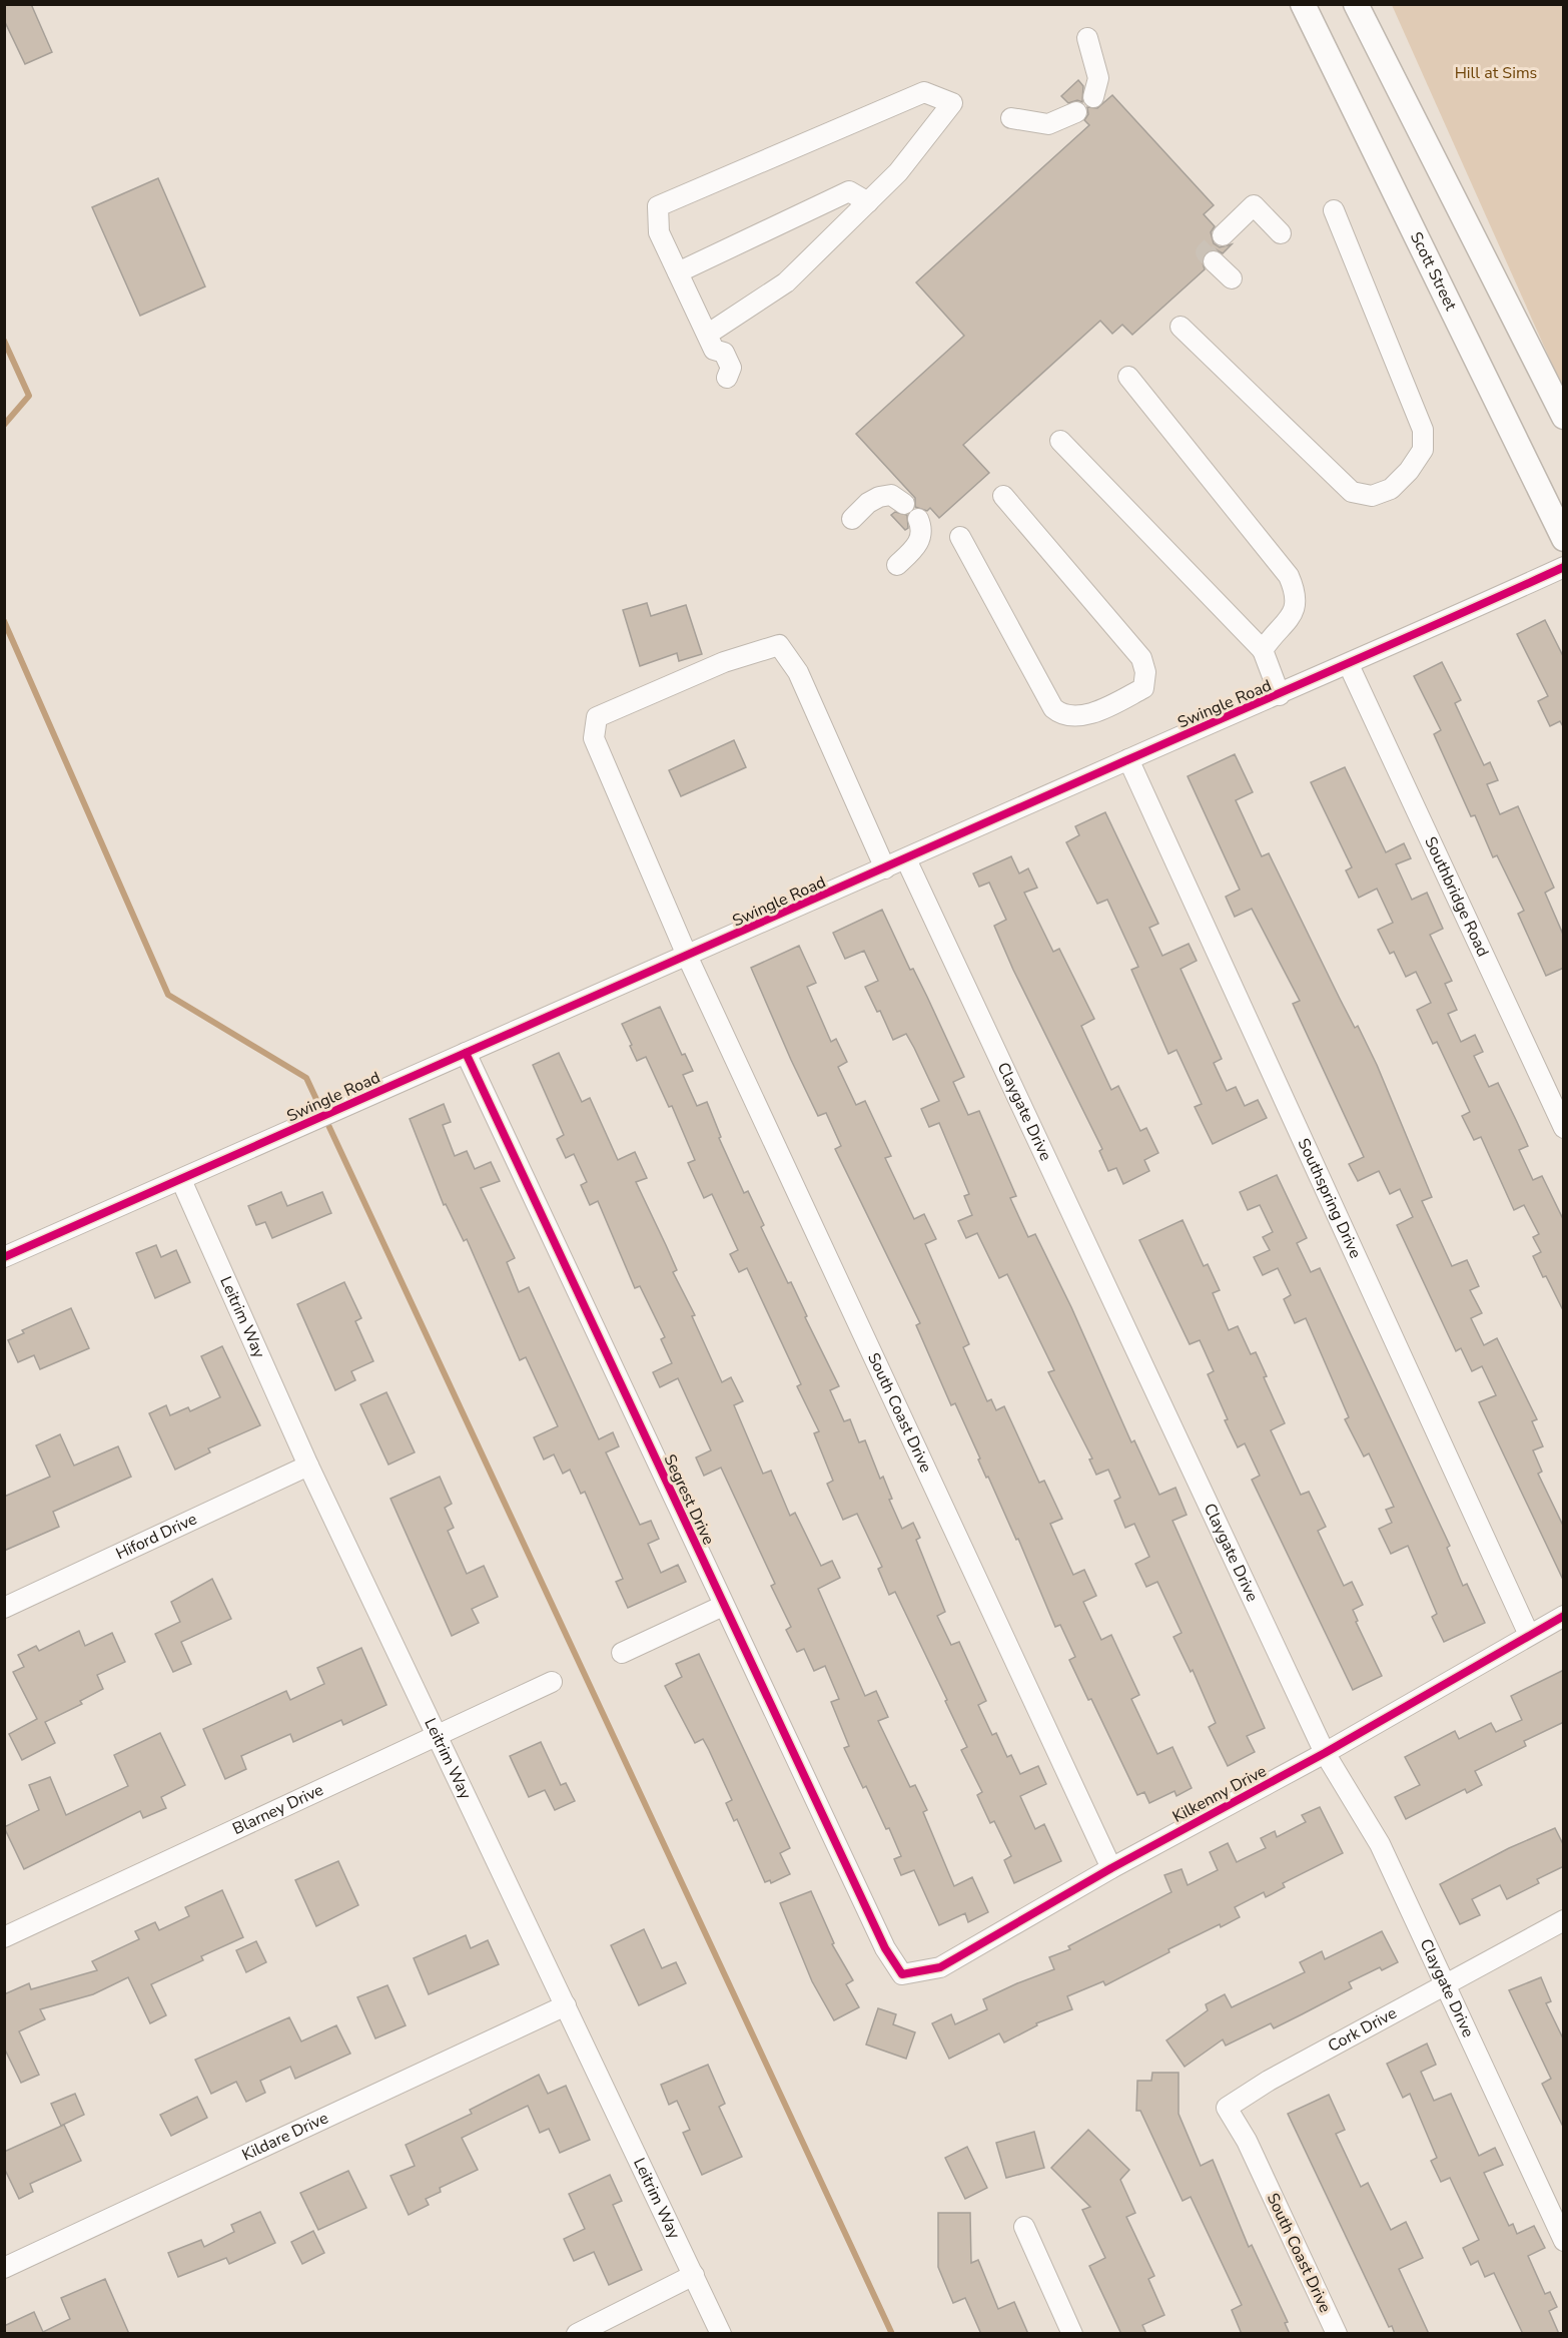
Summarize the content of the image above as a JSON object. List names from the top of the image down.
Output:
{
  "streets": {
    "main road": ["Scott Street"],
    "street": [
      "Swingle Road",
      "Southbridge Road",
      "Claygate Drive",
      "Southspring Drive",
      "Leitrim Way",
      "South Coast Drive",
      "Segrest Drive",
      "Hiford Drive",
      "Kilkenny Drive",
      "Blarney Drive",
      "Cork Drive",
      "Kildare Drive"
    ]
  },
  "crossings": [
    ["Swingle Road", "Southbridge Road"],
    ["Swingle Road", "Claygate Drive"],
    ["Swingle Road", "Southspring Drive"],
    ["Swingle Road", "Leitrim Way"],
    ["Swingle Road", "South Coast Drive"],
    ["Swingle Road", "Segrest Drive"],
    ["Claygate Drive", "Kilkenny Drive"],
    ["Claygate Drive", "Cork Drive"],
    ["Southspring Drive", "Kilkenny Drive"],
    ["Leitrim Way", "Hiford Drive"],
    ["Leitrim Way", "Blarney Drive"],
    ["Leitrim Way", "Kildare Drive"],
    ["South Coast Drive", "Kilkenny Drive"],
    ["South Coast Drive", "Cork Drive"],
    ["Segrest Drive", "Kilkenny Drive"]
  ],
  "parks": ["Hill at Sims"]
}
